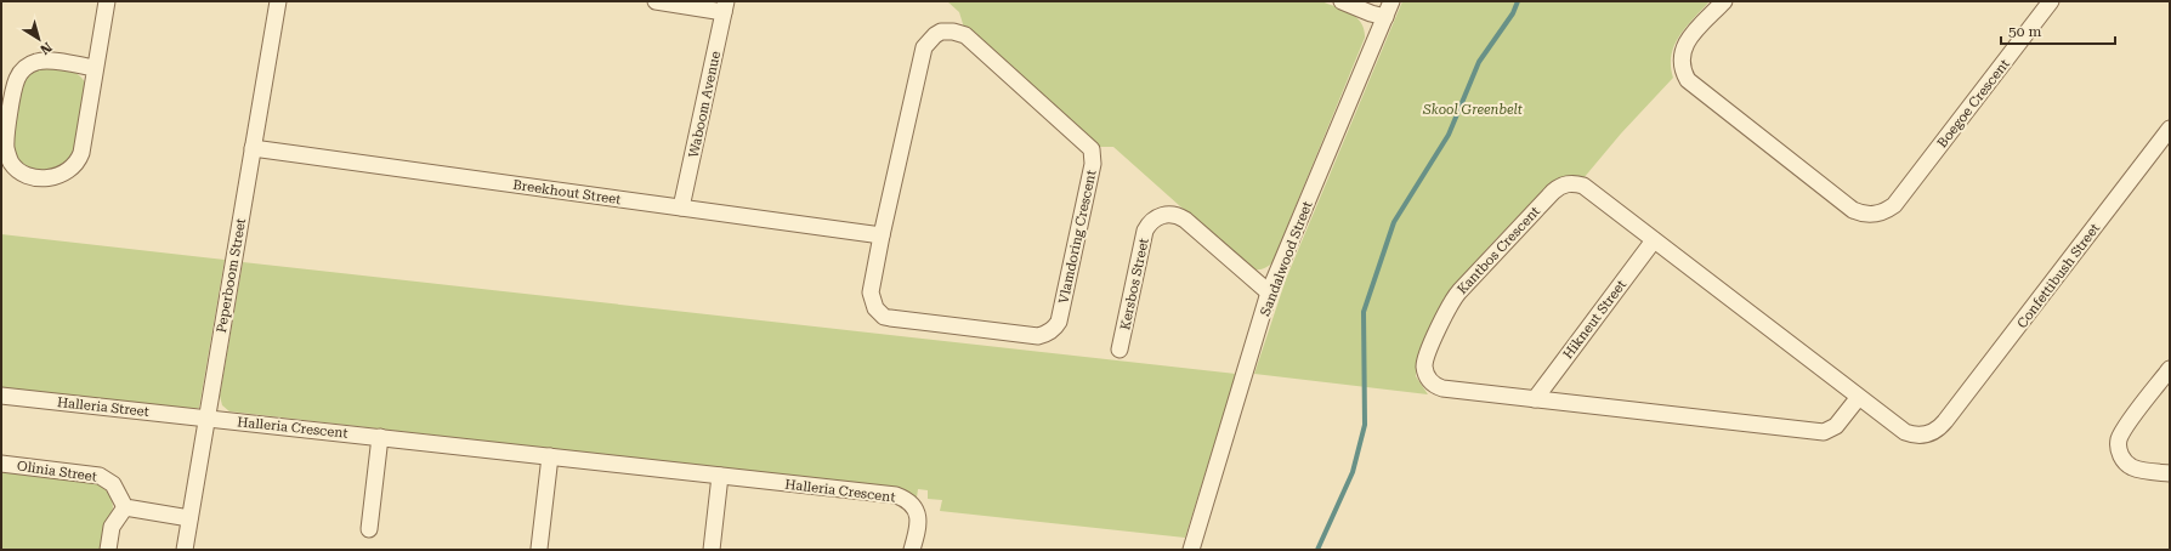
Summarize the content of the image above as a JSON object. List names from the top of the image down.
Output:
{
  "streets": {
    "street": [
      "Boegoe Crescent",
      "Waboom Avenue",
      "Breekhout Street",
      "Vlamdoring Crescent",
      "Kantbos Crescent",
      "Sandalwood Street",
      "Peperboom Street",
      "Confettibush Street",
      "Kersbos Street",
      "Hikneut Street",
      "Halleria Street",
      "Halleria Crescent",
      "Olinia Street"
    ]
  },
  "crossings": [
    ["Waboom Avenue", "Breekhout Street"],
    ["Breekhout Street", "Vlamdoring Crescent"],
    ["Breekhout Street", "Peperboom Street"],
    ["Kantbos Crescent", "Confettibush Street"],
    ["Kantbos Crescent", "Hikneut Street"],
    ["Sandalwood Street", "Kersbos Street"],
    ["Peperboom Street", "Halleria Street"],
    ["Peperboom Street", "Halleria Crescent"],
    ["Halleria Street", "Halleria Crescent"]
  ],
  "parks": ["Skool Greenbelt"],
  "scale_bar": "50 m",
  "north": "bottom right"
}
